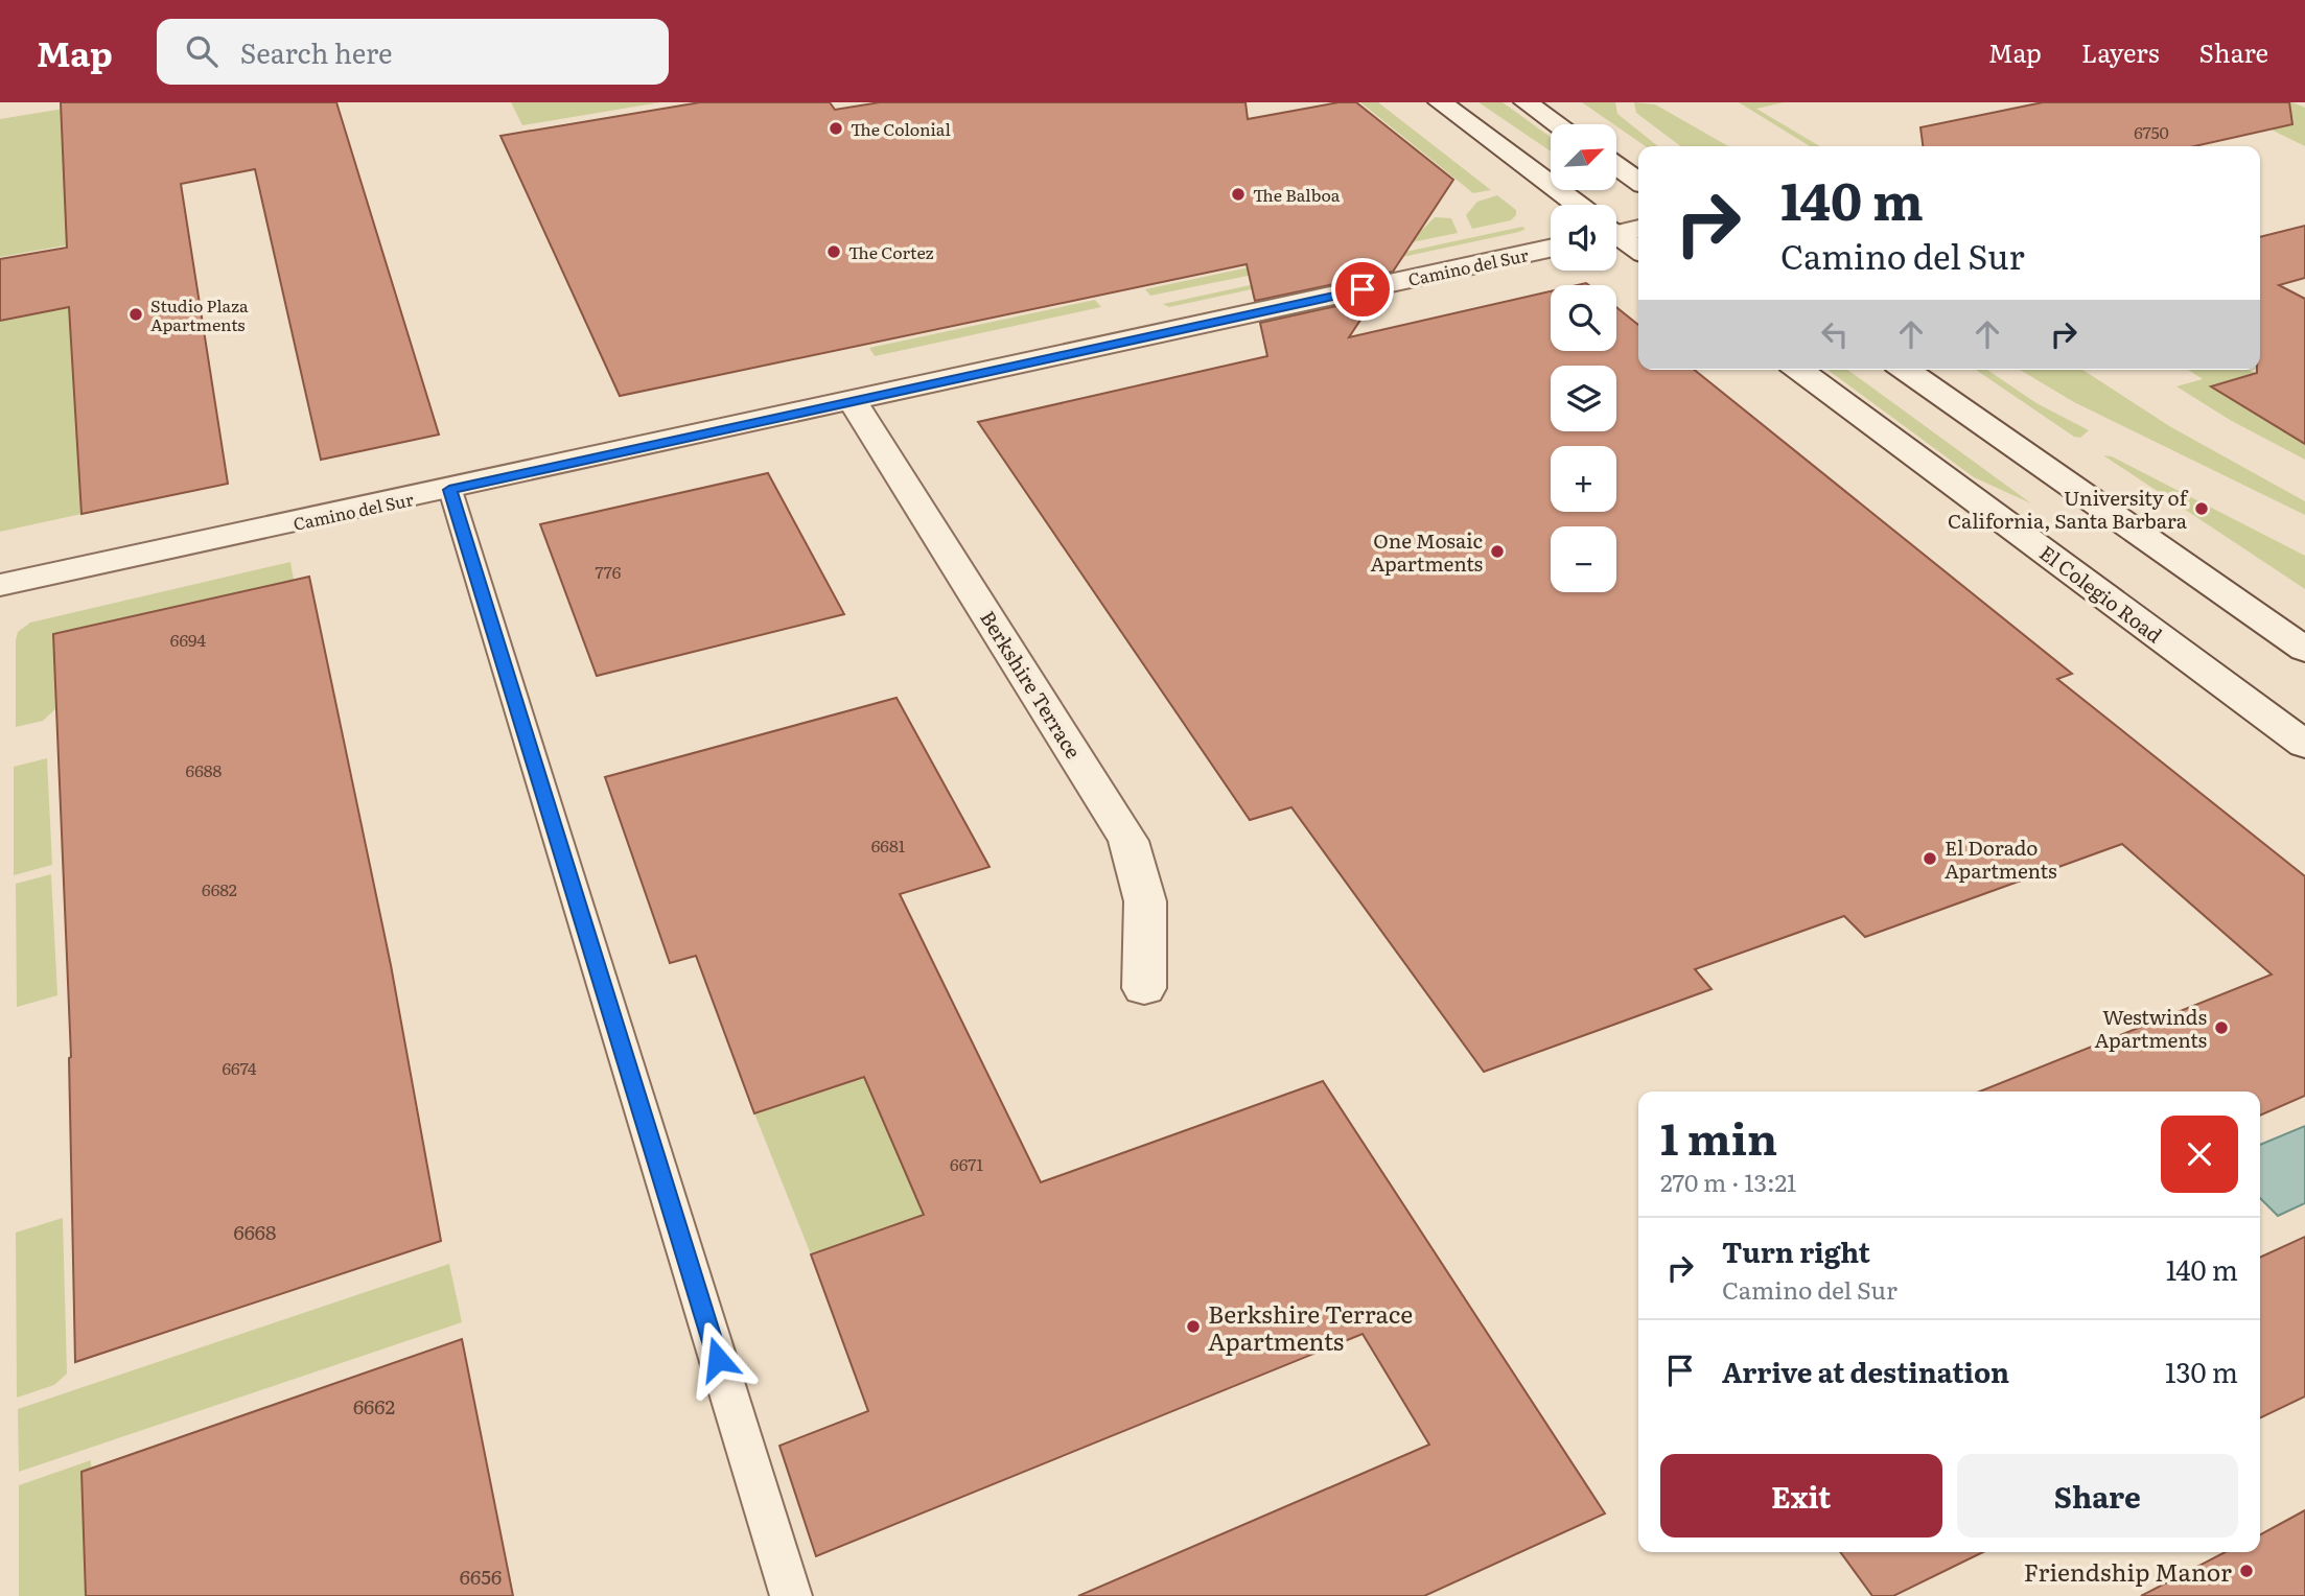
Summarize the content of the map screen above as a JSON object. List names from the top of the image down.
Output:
{
  "streets": {
    "street": ["Camino del Sur", "El Colegio Road", "Berkshire Terrace"]
  },
  "crossings": [
    ["Camino del Sur", "Berkshire Terrace"]
  ],
  "places": [
    "The Colonial",
    "The Balboa",
    "The Cortez",
    "Studio Plaza Apartments",
    "University of California, Santa Barbara",
    "One Mosaic Apartments",
    "El Dorado Apartments",
    "Westwinds Apartments",
    "Berkshire Terrace Apartments",
    "Friendship Manor"
  ],
  "house_numbers": [
    "6750",
    "776",
    "6694",
    "6688",
    "6681",
    "6682",
    "6674",
    "6671",
    "6668",
    "6662",
    "6656"
  ],
  "north": "top right",
  "page": {
    "header": "Map",
    "search": "Search here",
    "nav": ["Map", "Layers", "Share"],
    "map_buttons": ["+", "−"],
    "turn": ["140 m", "Camino del Sur"],
    "heading": ["1 min", "270 m · 13:21"],
    "list": [
      {
        "name": "Turn right",
        "note": "Camino del Sur",
        "value": "140 m"
      },
      {
        "name": "Arrive at destination",
        "value": "130 m"
      }
    ],
    "buttons": ["Exit", "Share"]
  }
}
